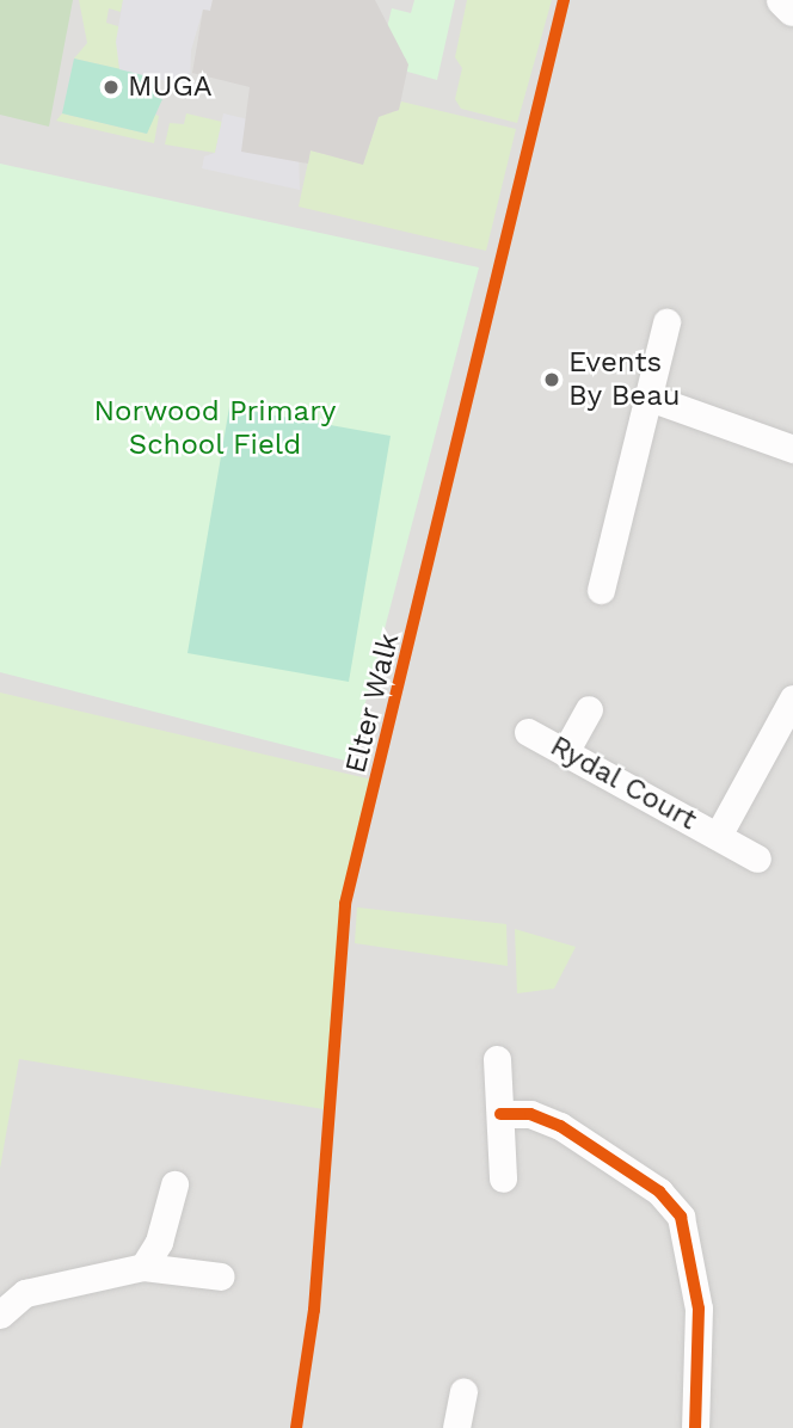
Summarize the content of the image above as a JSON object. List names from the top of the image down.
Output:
{
  "streets": {
    "street": ["Rydal Court"],
    "cycle path": ["Elter Walk"]
  },
  "parks": ["Norwood Primary School Field"],
  "places": ["MUGA", "Events By Beau"]
}
